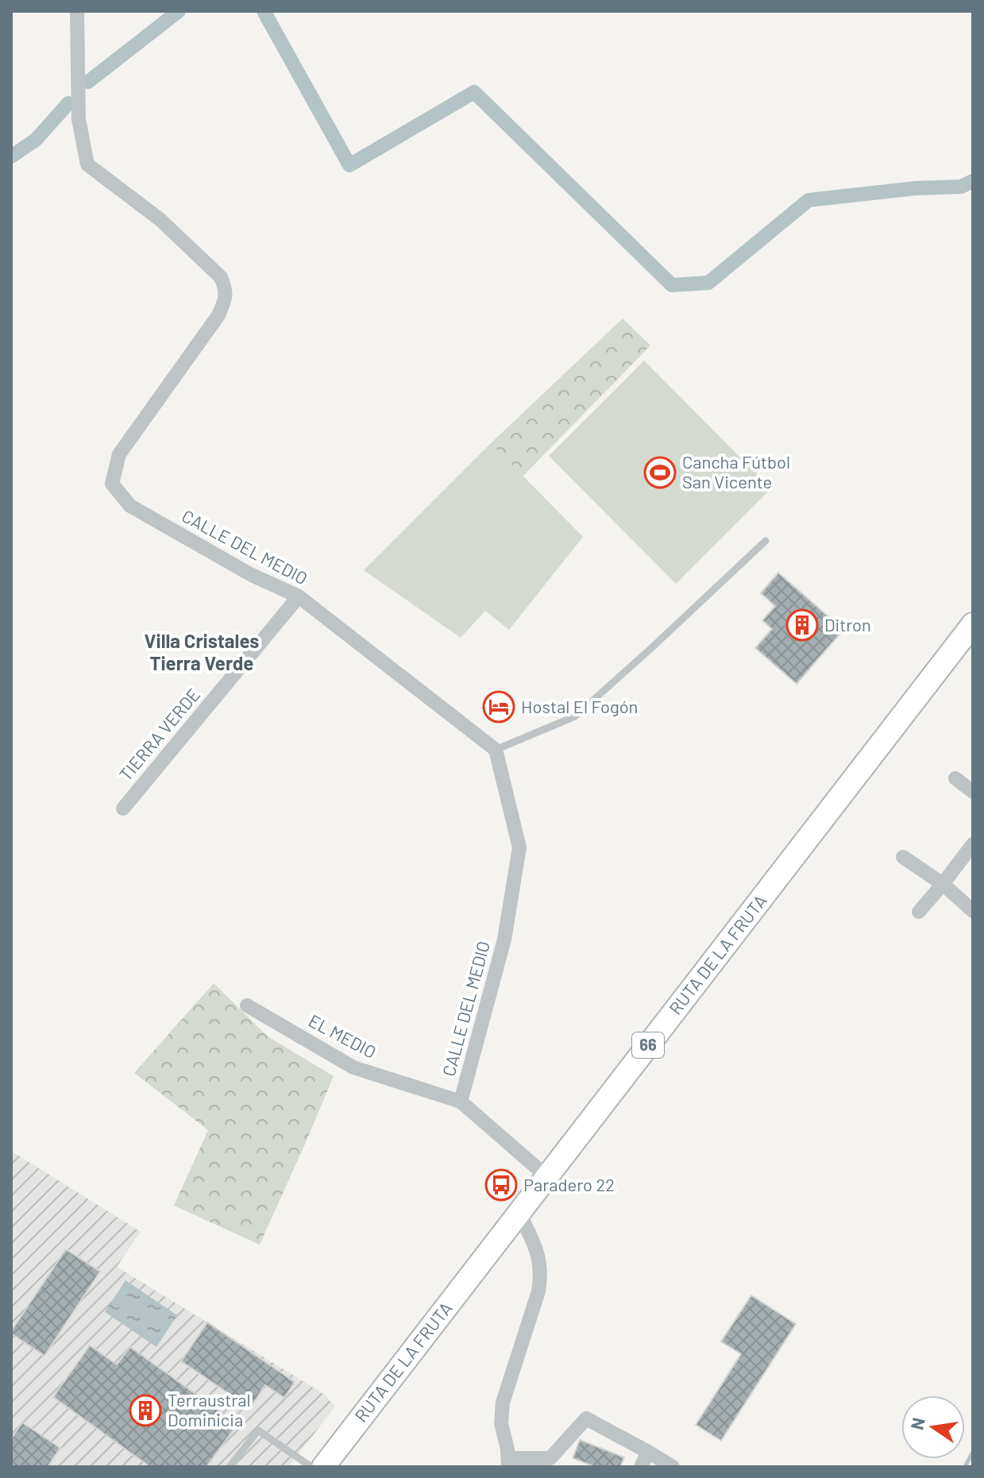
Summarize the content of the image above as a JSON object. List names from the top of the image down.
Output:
{
  "streets": {
    "highway": ["RUTA DE LA FRUTA", "66"],
    "street": ["CALLE DEL MEDIO", "TIERRA VERDE", "EL MEDIO"]
  },
  "crossings": [
    ["CALLE DEL MEDIO", "TIERRA VERDE"],
    ["CALLE DEL MEDIO", "RUTA DE LA FRUTA"],
    ["CALLE DEL MEDIO", "EL MEDIO"]
  ],
  "districts": ["Villa Cristales Tierra Verde"],
  "places": {
    "sports": ["Cancha Fútbol San Vicente"],
    "building": ["Ditron", "Terraustral Dominicia"],
    "hotel": ["Hostal El Fogón"],
    "bus stop": ["Paradero 22"]
  },
  "north": "left"
}
